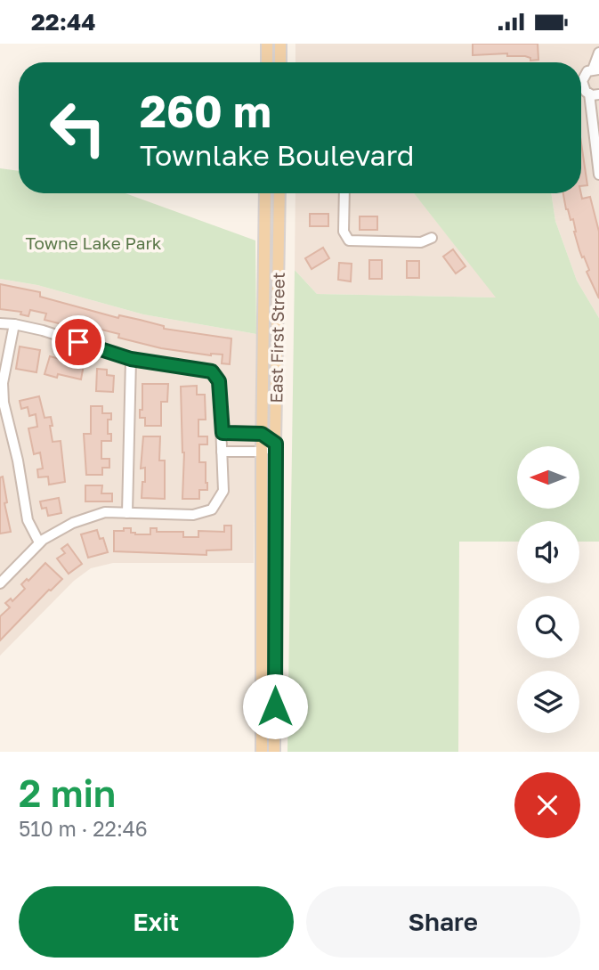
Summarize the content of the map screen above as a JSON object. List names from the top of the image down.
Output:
{
  "streets": {
    "main road": ["East First Street"]
  },
  "parks": ["Towne Lake Park"],
  "north": "left",
  "page": {
    "status": "22:44",
    "turn": ["260 m", "Townlake Boulevard"],
    "heading": ["2 min", "510 m · 22:46"],
    "buttons": ["Exit", "Share"]
  }
}
